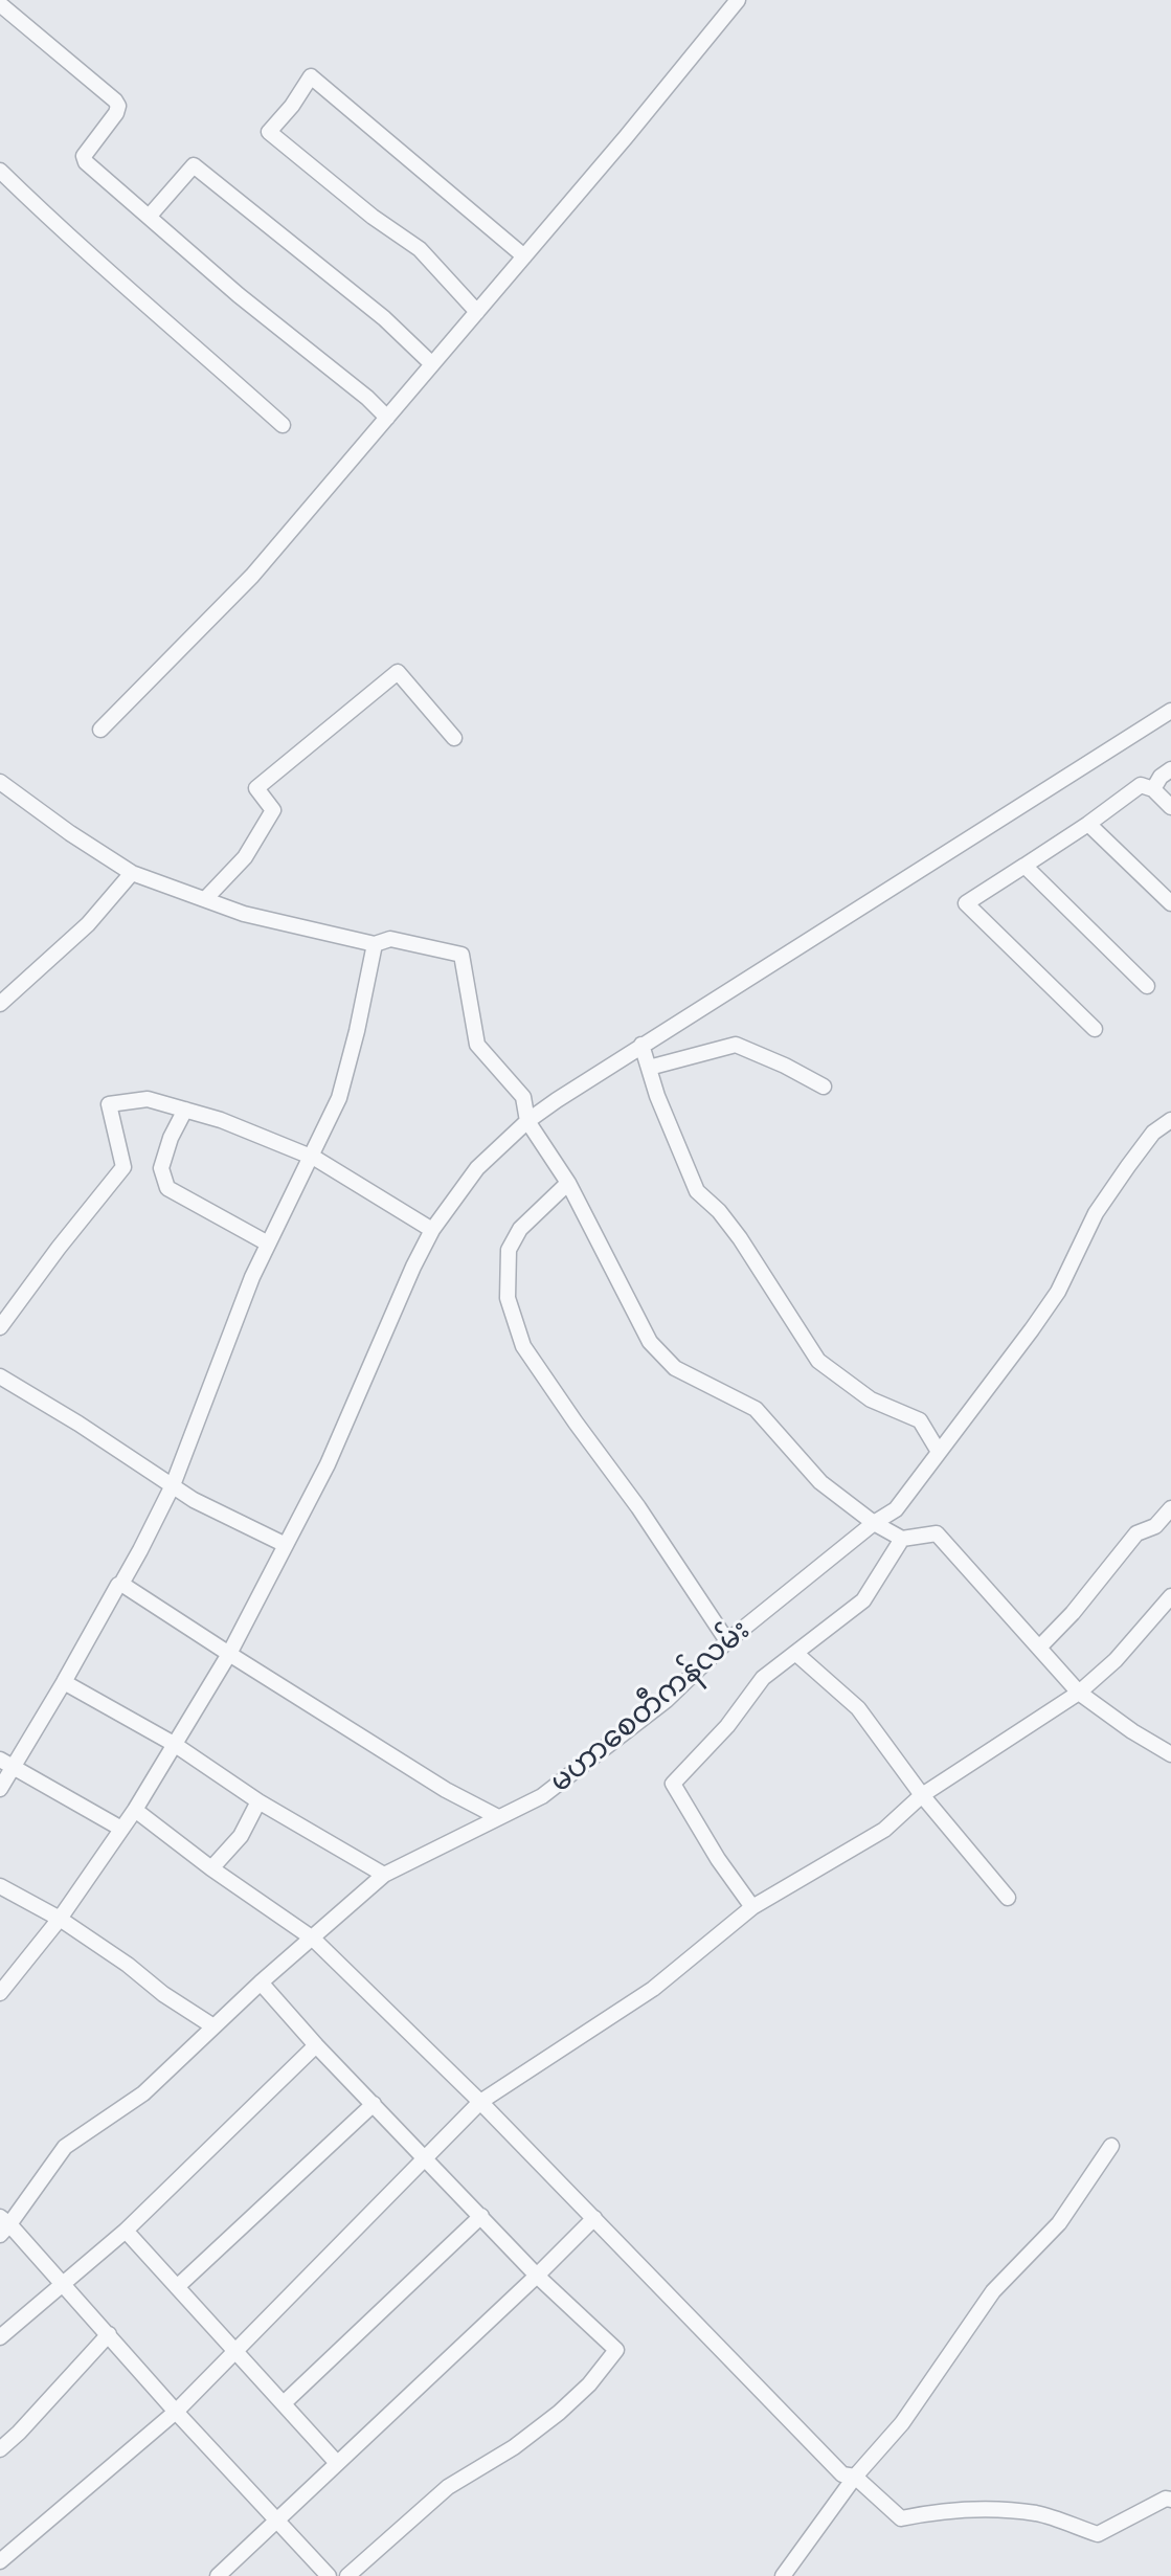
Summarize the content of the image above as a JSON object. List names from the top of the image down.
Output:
{
  "streets": {
    "street": ["မဟာစေတီကန်လမ်း"]
  }
}
